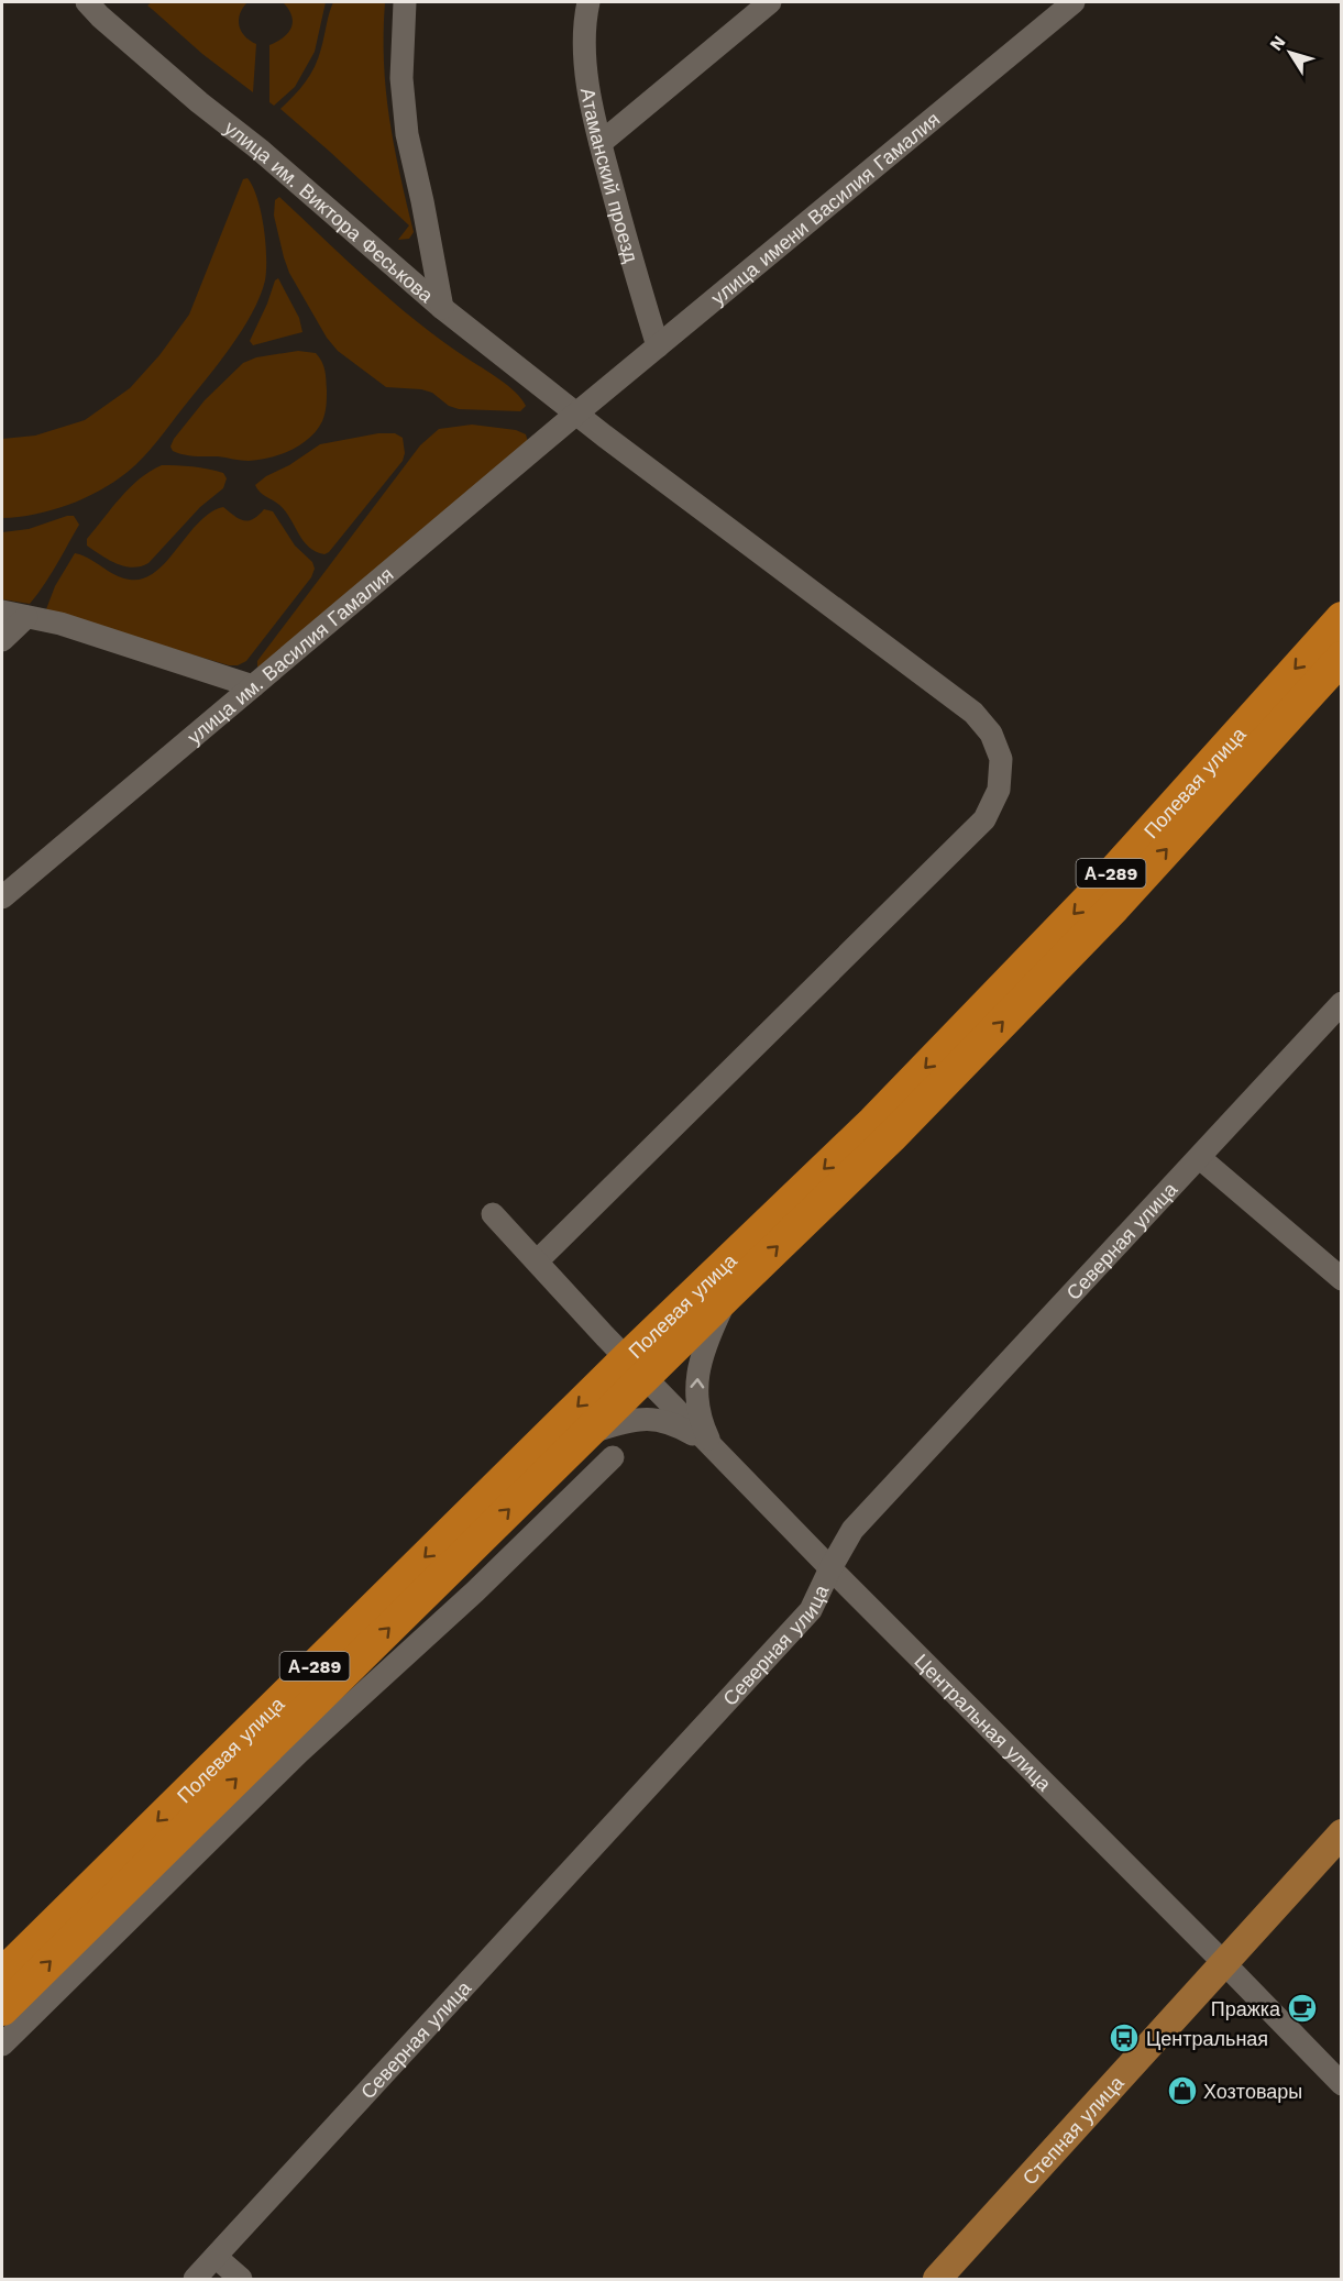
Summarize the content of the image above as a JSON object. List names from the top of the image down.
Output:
{
  "streets": {
    "highway": ["Полевая улица", "А-289"],
    "main road": ["Степная улица"],
    "street": [
      "Атаманский проезд",
      "улица имени Василия Гамалия",
      "улица им. Виктора Феськова",
      "улица им. Василия Гамалия",
      "Северная улица",
      "Центральная улица"
    ]
  },
  "crossings": [
    ["Атаманский проезд", "улица имени Василия Гамалия"],
    ["улица имени Василия Гамалия", "улица им. Виктора Феськова"],
    ["улица имени Василия Гамалия", "улица им. Василия Гамалия"],
    ["улица им. Виктора Феськова", "улица им. Василия Гамалия"],
    ["улица им. Виктора Феськова", "Центральная улица"],
    ["Полевая улица", "А-289"],
    ["Полевая улица", "Центральная улица"],
    ["А-289", "Центральная улица"],
    ["Северная улица", "Центральная улица"],
    ["Центральная улица", "Степная улица"]
  ],
  "places": {
    "cafe": ["Пражка"],
    "bus stop": ["Центральная"],
    "shop": ["Хозтовары"]
  },
  "north": "top left"
}
